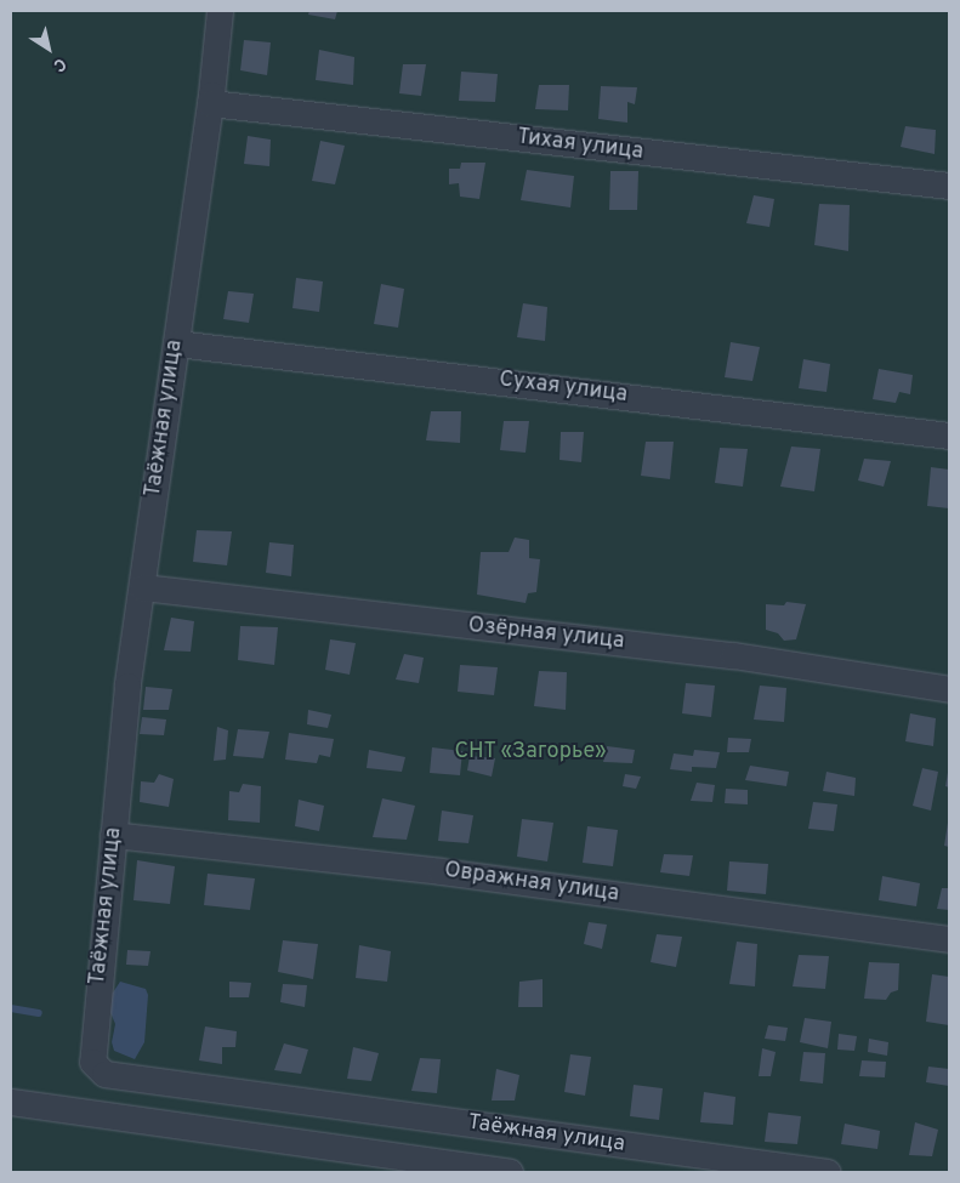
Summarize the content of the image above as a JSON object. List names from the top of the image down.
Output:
{
  "streets": {
    "street": [
      "Тихая улица",
      "Сухая улица",
      "Таёжная улица",
      "Озёрная улица",
      "Овражная улица"
    ]
  },
  "crossings": [
    ["Тихая улица", "Таёжная улица"],
    ["Сухая улица", "Таёжная улица"],
    ["Таёжная улица", "Озёрная улица"],
    ["Таёжная улица", "Овражная улица"]
  ],
  "parks": ["СНТ «Загорье»"],
  "north": "bottom right"
}
